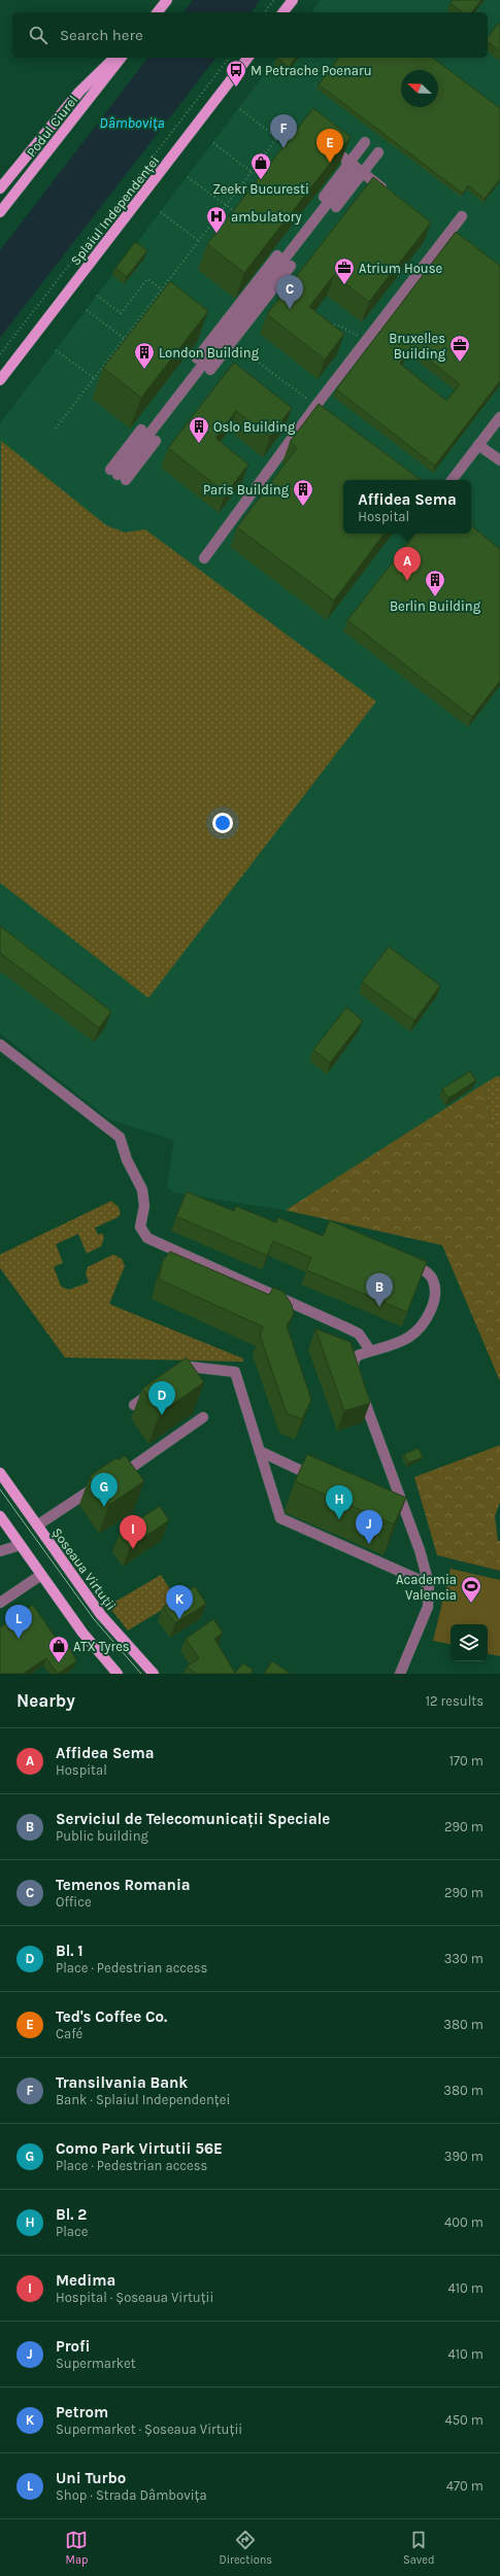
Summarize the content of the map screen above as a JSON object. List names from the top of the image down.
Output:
{
  "streets": {
    "main road": ["Podul Ciurel", "Splaiul Independenței", "Șoseaua Virtuții"]
  },
  "water": ["Dâmbovița"],
  "places": {
    "bus stop": ["M Petrache Poenaru"],
    "shop": ["Zeekr Bucuresti", "ATX Tyres"],
    "hospital": ["ambulatory"],
    "office": ["Atrium House", "Bruxelles Building"],
    "building": [
      "London Building",
      "Oslo Building",
      "Paris Building",
      "Berlin Building"
    ],
    "sports": ["Academia Valencia"]
  },
  "north": "top left",
  "page": {
    "search": "Search here",
    "pins": [
      "F",
      "E",
      "C",
      "A",
      "B",
      "D",
      "G",
      "H",
      "J",
      "I",
      "K",
      "L"
    ],
    "popup": ["Affidea Sema", "Hospital"],
    "heading": ["Nearby", "12 results"],
    "list": [
      {
        "mark": "A",
        "name": "Affidea Sema",
        "note": "Hospital",
        "value": "170 m"
      },
      {
        "mark": "B",
        "name": "Serviciul de Telecomunicații Speciale",
        "note": "Public building",
        "value": "290 m"
      },
      {
        "mark": "C",
        "name": "Temenos Romania",
        "note": "Office",
        "value": "290 m"
      },
      {
        "mark": "D",
        "name": "Bl. 1",
        "note": "Place · Pedestrian access",
        "value": "330 m"
      },
      {
        "mark": "E",
        "name": "Ted's Coffee Co.",
        "note": "Café",
        "value": "380 m"
      },
      {
        "mark": "F",
        "name": "Transilvania Bank",
        "note": "Bank · Splaiul Independenței",
        "value": "380 m"
      },
      {
        "mark": "G",
        "name": "Como Park Virtutii 56E",
        "note": "Place · Pedestrian access",
        "value": "390 m"
      },
      {
        "mark": "H",
        "name": "Bl. 2",
        "note": "Place",
        "value": "400 m"
      },
      {
        "mark": "I",
        "name": "Medima",
        "note": "Hospital · Șoseaua Virtuții",
        "value": "410 m"
      },
      {
        "mark": "J",
        "name": "Profi",
        "note": "Supermarket",
        "value": "410 m"
      },
      {
        "mark": "K",
        "name": "Petrom",
        "note": "Supermarket · Șoseaua Virtuții",
        "value": "450 m"
      },
      {
        "mark": "L",
        "name": "Uni Turbo",
        "note": "Shop · Strada Dâmbovița",
        "value": "470 m"
      }
    ],
    "nav": ["Map", "Directions", "Saved"]
  }
}
